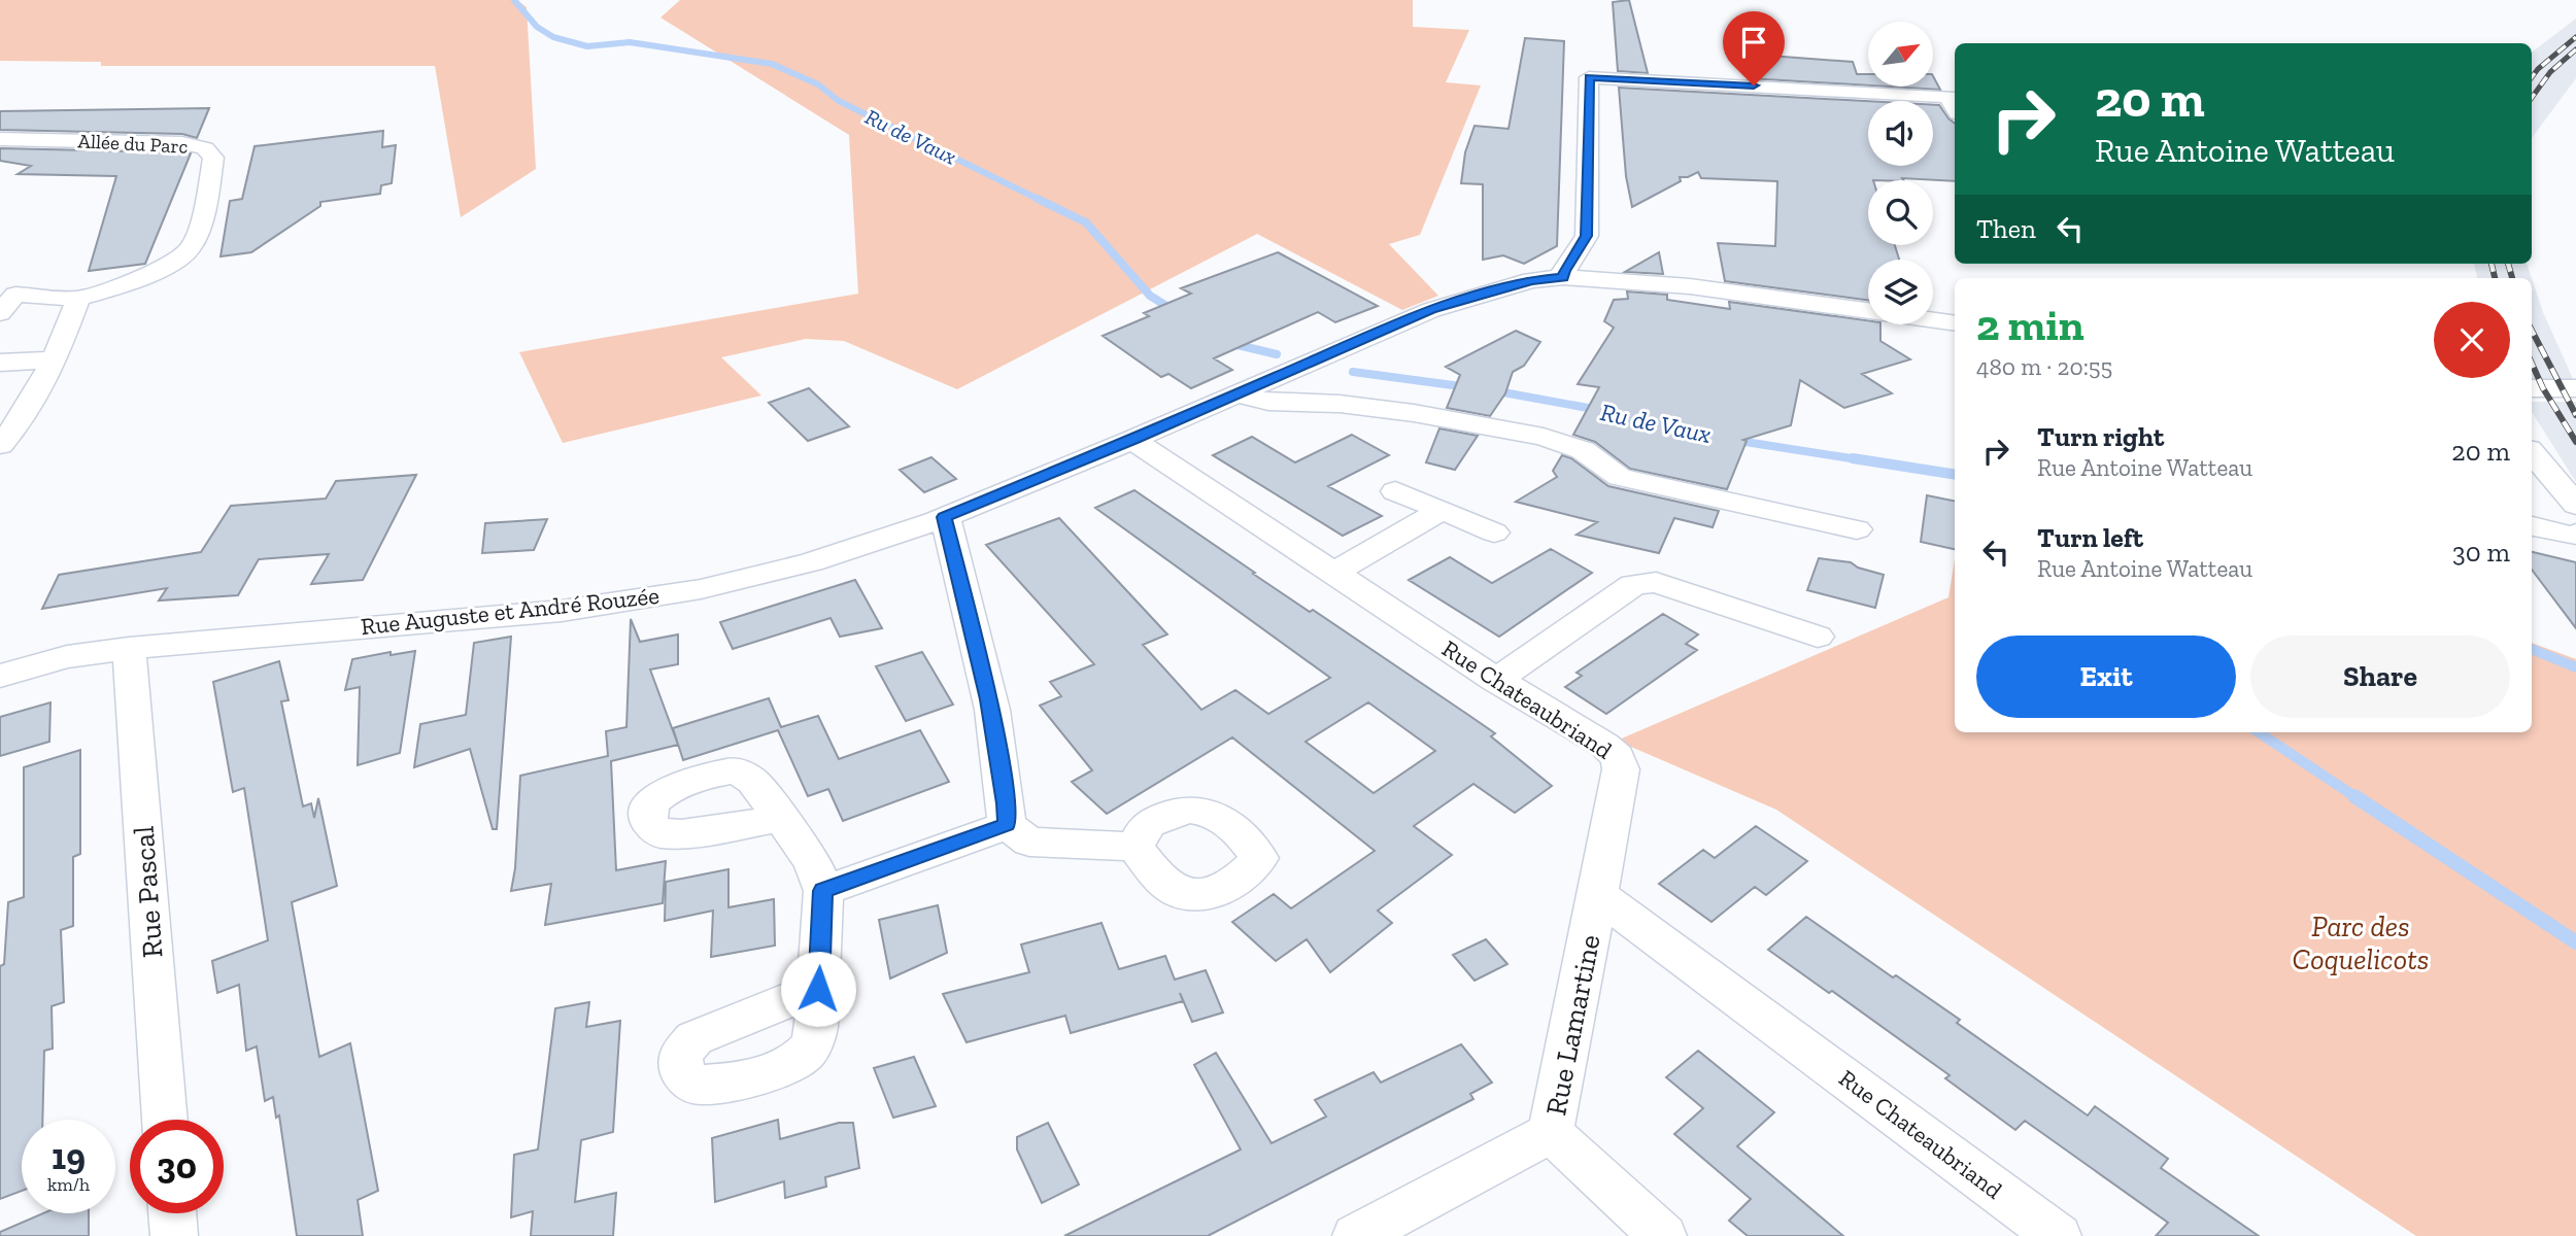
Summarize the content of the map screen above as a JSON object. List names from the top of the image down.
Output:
{
  "streets": {
    "street": [
      "Allée du Parc",
      "Rue Auguste et André Rouzée",
      "Rue Chateaubriand",
      "Rue Pascal",
      "Rue Lamartine"
    ]
  },
  "crossings": [
    ["Rue Auguste et André Rouzée", "Rue Chateaubriand"],
    ["Rue Auguste et André Rouzée", "Rue Pascal"],
    ["Rue Chateaubriand", "Rue Lamartine"]
  ],
  "water": ["Ru de Vaux"],
  "parks": ["Parc des Coquelicots"],
  "north": "top right",
  "page": {
    "turn": ["20 m", "Rue Antoine Watteau"],
    "then": "Then",
    "heading": ["2 min", "480 m · 20:55"],
    "list": [
      {
        "name": "Turn right",
        "note": "Rue Antoine Watteau",
        "value": "20 m"
      },
      {
        "name": "Turn left",
        "note": "Rue Antoine Watteau",
        "value": "30 m"
      }
    ],
    "buttons": ["Exit", "Share"],
    "speed": "19 km/h",
    "limit": "30"
  }
}
